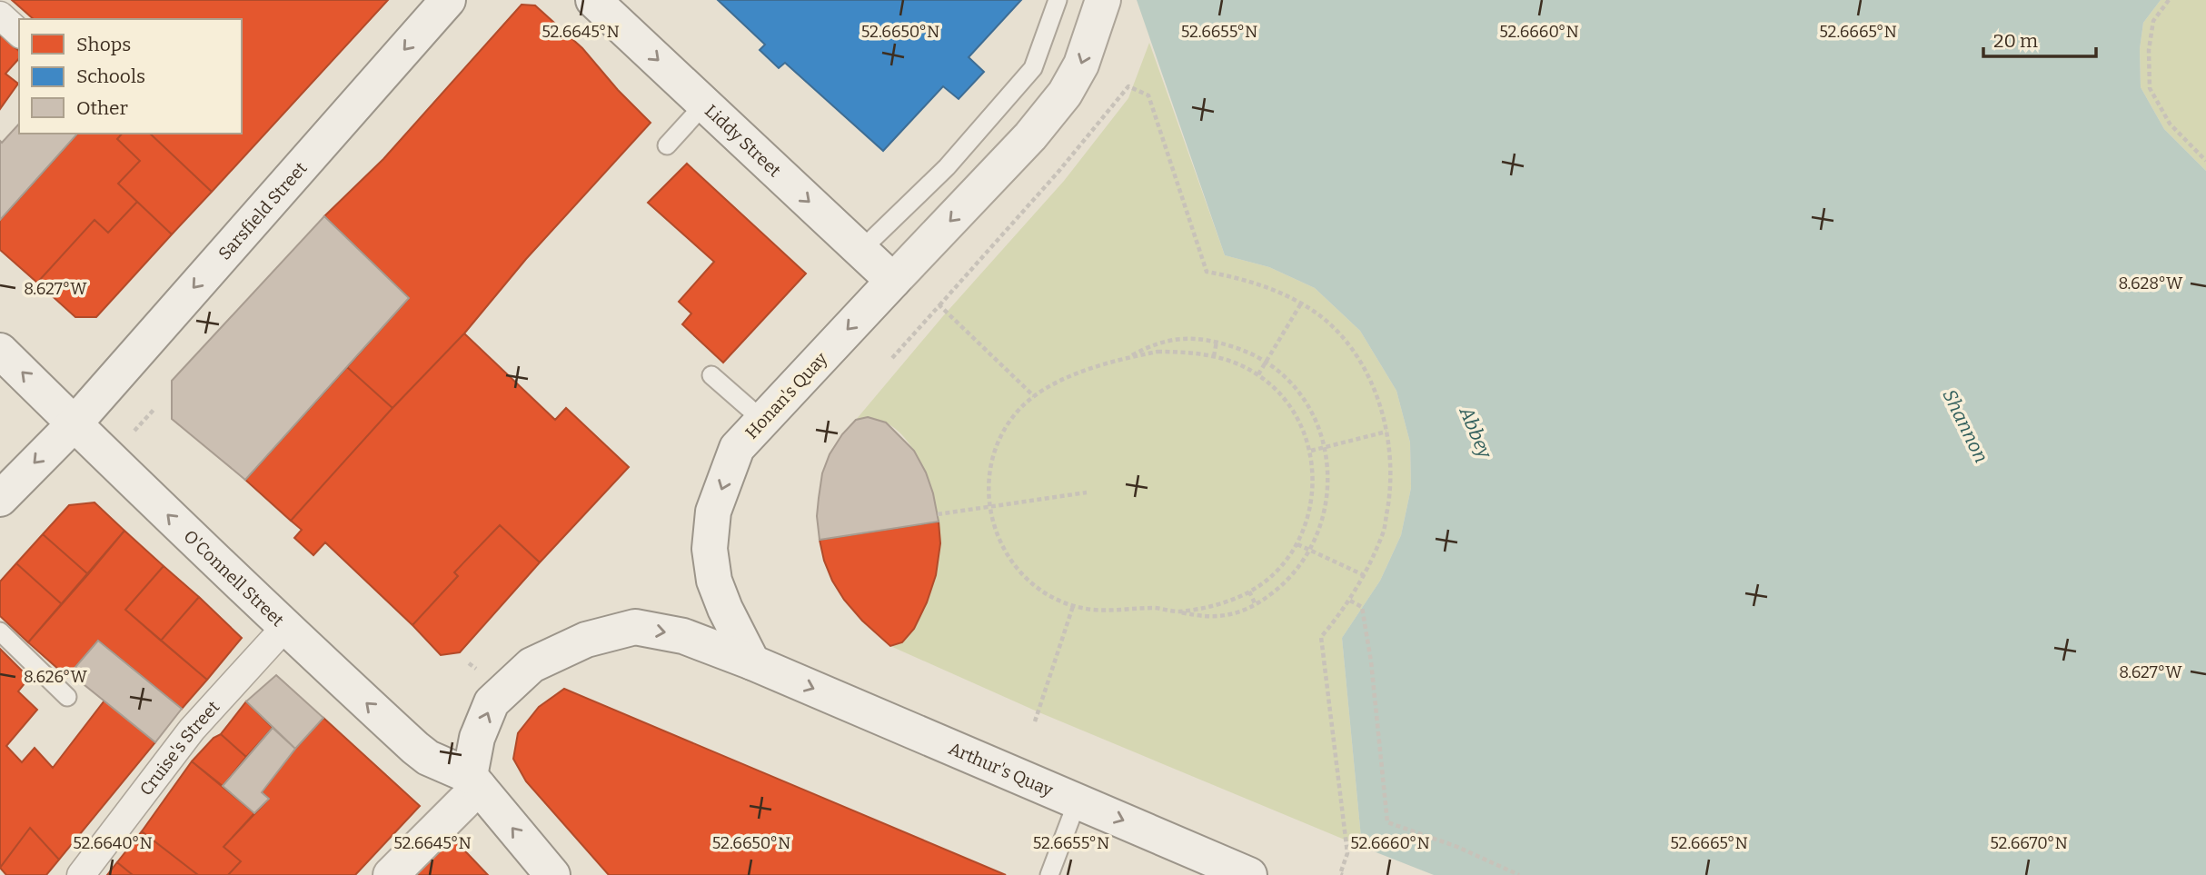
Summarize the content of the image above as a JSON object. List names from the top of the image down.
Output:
{
  "streets": {
    "main road": [
      "Liddy Street",
      "Sarsfield Street",
      "Honan's Quay",
      "O'Connell Street",
      "Arthur's Quay"
    ],
    "street": ["Cruise's Street"]
  },
  "crossings": [
    ["Liddy Street", "Honan's Quay"],
    ["Sarsfield Street", "O'Connell Street"],
    ["Honan's Quay", "Arthur's Quay"],
    ["O'Connell Street", "Cruise's Street"]
  ],
  "one_way": [
    "Liddy Street",
    "Sarsfield Street",
    "Honan's Quay",
    "O'Connell Street",
    "Arthur's Quay"
  ],
  "water": ["Shannon", "Abbey"],
  "legend": ["Shops", "Schools", "Other"],
  "scale_bar": "20 m",
  "coordinates": [
    "52.6645°N",
    "52.6650°N",
    "52.6655°N",
    "52.6660°N",
    "52.6665°N",
    "8.628°W",
    "8.627°W",
    "8.626°W",
    "52.6640°N",
    "52.6670°N"
  ]
}
